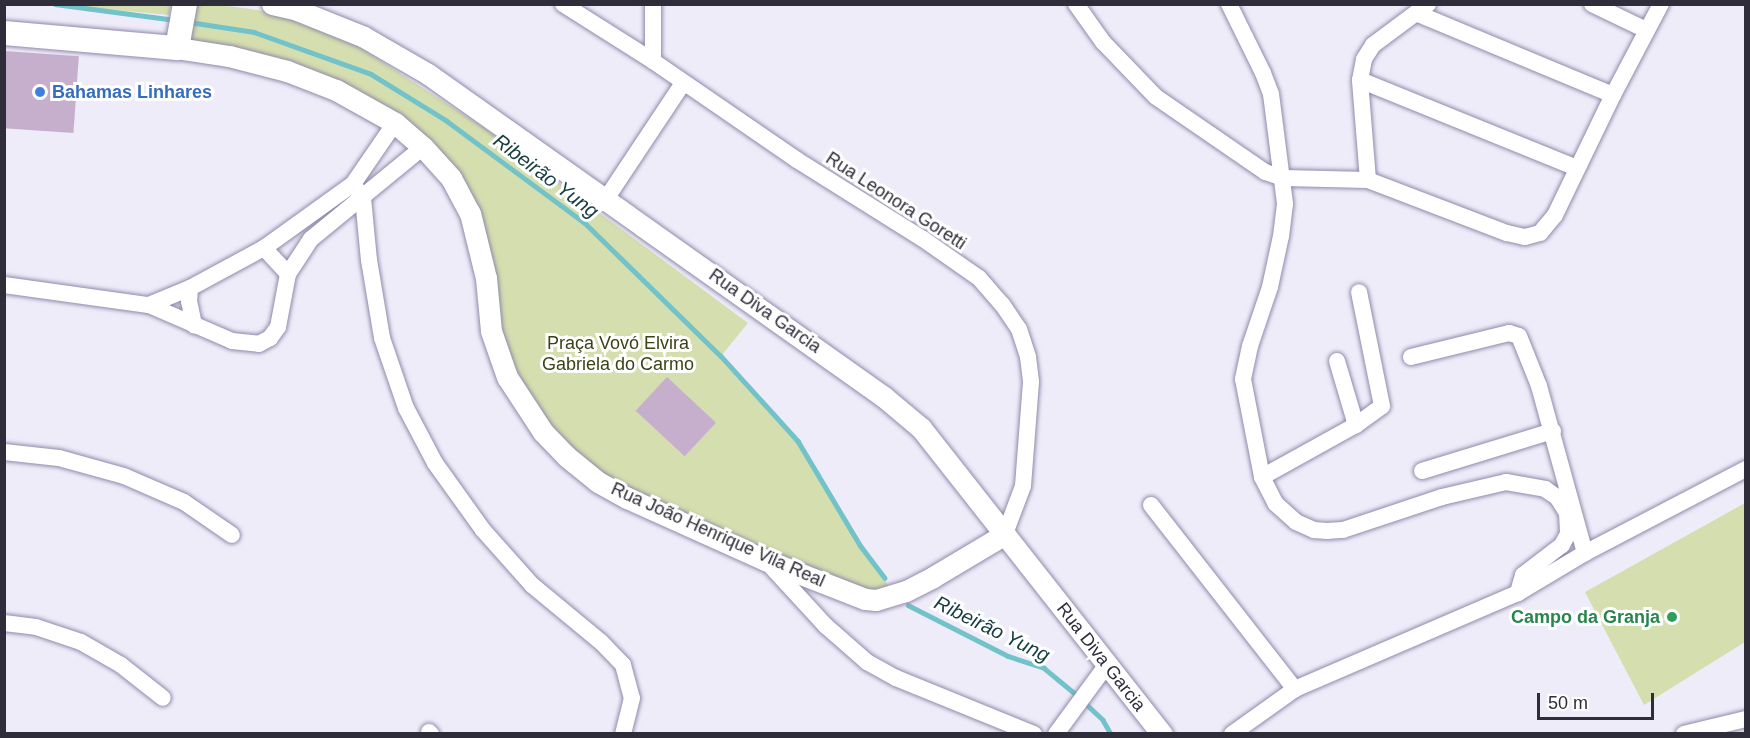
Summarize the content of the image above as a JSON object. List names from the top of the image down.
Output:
{
  "streets": {
    "main road": ["Rua João Henrique Vila Real"],
    "street": ["Rua Leonora Goretti", "Rua Diva Garcia"]
  },
  "crossings": [
    ["Rua Leonora Goretti", "Rua Diva Garcia"],
    ["Rua Leonora Goretti", "Rua João Henrique Vila Real"],
    ["Rua Diva Garcia", "Rua João Henrique Vila Real"]
  ],
  "water": ["Ribeirão Yung"],
  "parks": ["Praça Vovó Elvira Gabriela do Carmo"],
  "places": ["Bahamas Linhares", "Campo da Granja"],
  "scale_bar": "50 m"
}
